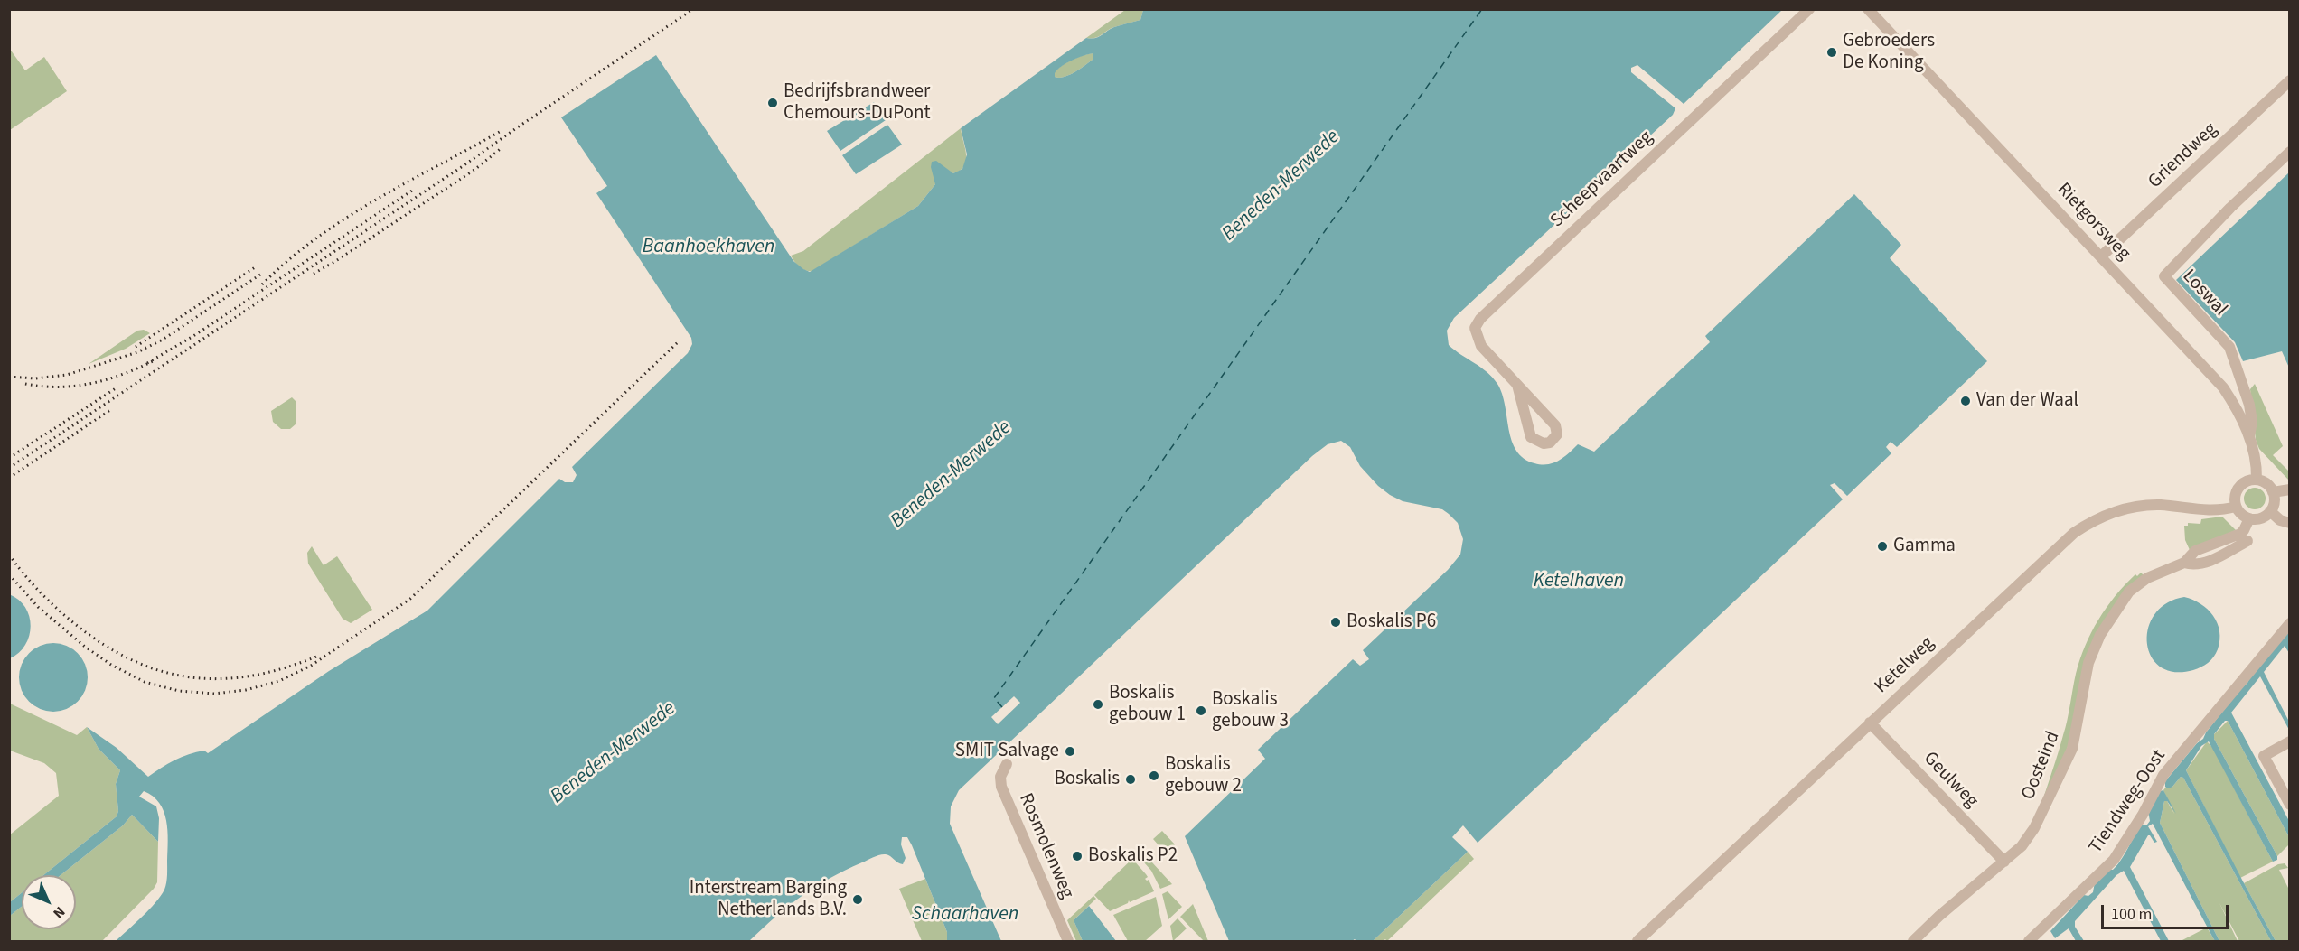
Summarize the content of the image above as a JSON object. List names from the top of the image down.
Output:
{
  "streets": {
    "street": [
      "Griendweg",
      "Scheepvaartweg",
      "Rietgorsweg",
      "Loswal",
      "Ketelweg",
      "Oosteind",
      "Geulweg",
      "Tiendweg-Oost",
      "Rosmolenweg"
    ]
  },
  "crossings": [
    ["Griendweg", "Rietgorsweg"],
    ["Rietgorsweg", "Loswal"],
    ["Rietgorsweg", "Ketelweg"],
    ["Rietgorsweg", "Oosteind"],
    ["Ketelweg", "Oosteind"],
    ["Ketelweg", "Geulweg"],
    ["Oosteind", "Geulweg"]
  ],
  "water": [
    "Beneden-Merwede",
    "Baanhoekhaven",
    "Ketelhaven",
    "Schaarhaven"
  ],
  "places": [
    "Gebroeders De Koning",
    "Bedrijfsbrandweer Chemours-DuPont",
    "Van der Waal",
    "Gamma",
    "Boskalis P6",
    "Boskalis gebouw 1",
    "Boskalis gebouw 3",
    "SMIT Salvage",
    "Boskalis gebouw 2",
    "Boskalis",
    "Boskalis P2",
    "Interstream Barging Netherlands B.V."
  ],
  "scale_bar": "100 m",
  "north": "bottom right"
}
